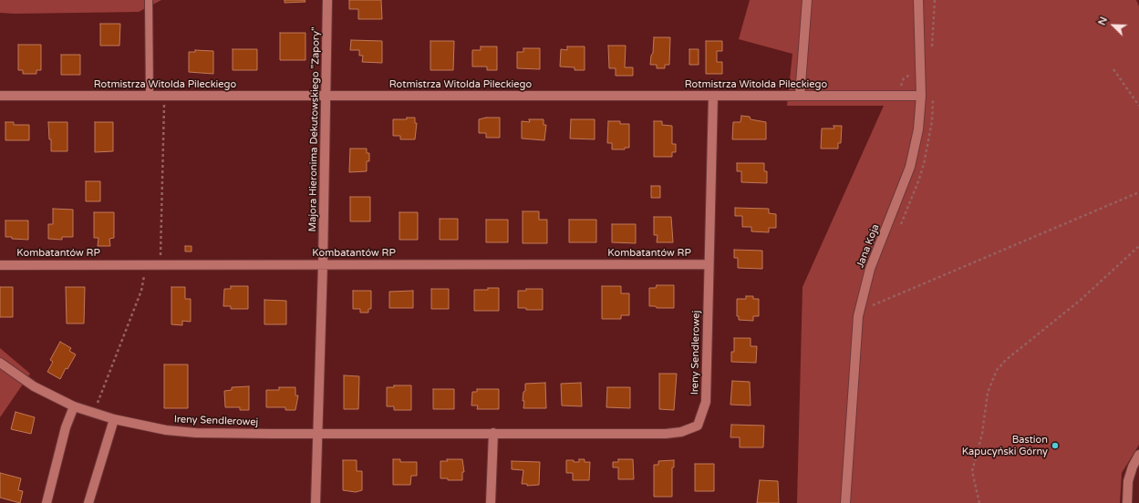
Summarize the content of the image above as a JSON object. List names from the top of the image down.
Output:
{
  "streets": {
    "street": [
      "Rotmistrza Witolda Pileckiego",
      "Majora Hieronima Dekutowskiego \"Zapory\"",
      "Jana Koja",
      "Kombatantów RP",
      "Ireny Sendlerowej"
    ]
  },
  "crossings": [
    ["Rotmistrza Witolda Pileckiego", "Majora Hieronima Dekutowskiego \"Zapory\""],
    ["Rotmistrza Witolda Pileckiego", "Jana Koja"],
    ["Rotmistrza Witolda Pileckiego", "Ireny Sendlerowej"],
    ["Majora Hieronima Dekutowskiego \"Zapory\"", "Kombatantów RP"],
    ["Majora Hieronima Dekutowskiego \"Zapory\"", "Ireny Sendlerowej"],
    ["Kombatantów RP", "Ireny Sendlerowej"]
  ],
  "places": ["Bastion Kapucyński Górny"],
  "north": "top left"
}
